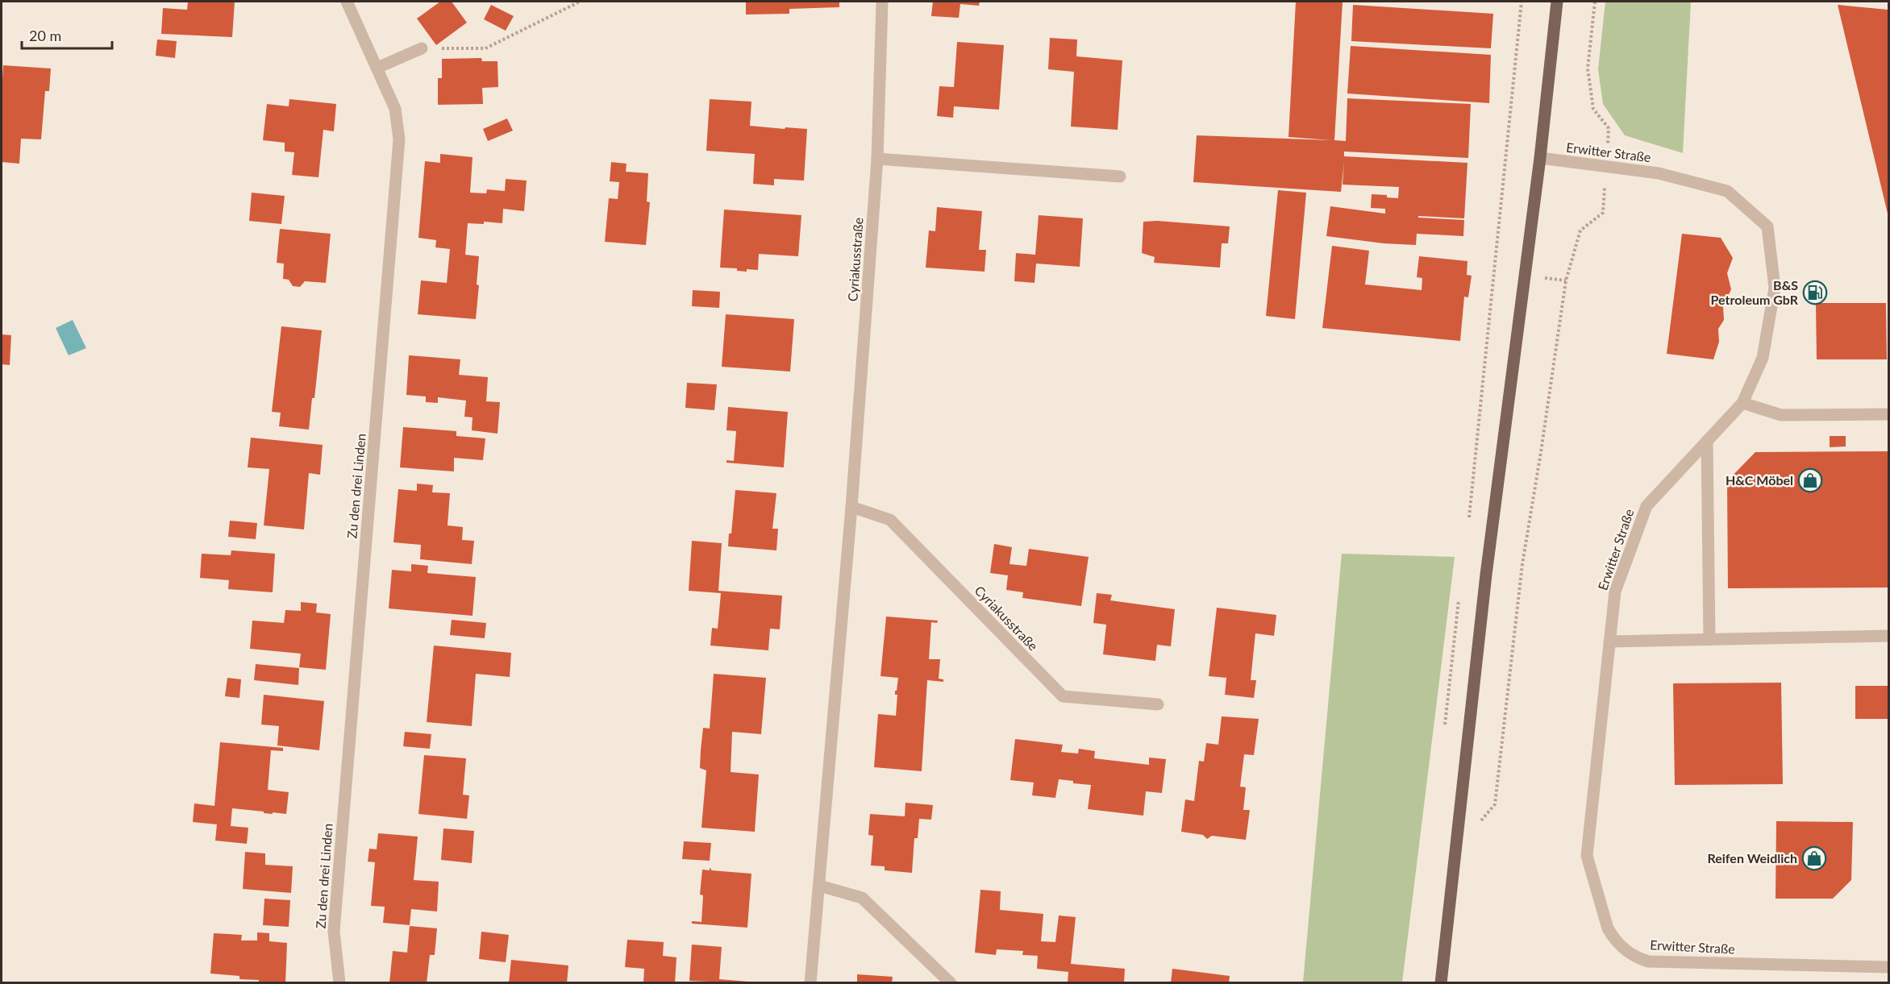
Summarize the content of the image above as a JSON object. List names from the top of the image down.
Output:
{
  "streets": {
    "street": ["Erwitter Straße", "Cyriakusstraße", "Zu den drei Linden"]
  },
  "places": {
    "fuel station": ["B&S Petroleum GbR"],
    "shop": ["H&C Möbel", "Reifen Weidlich"]
  },
  "scale_bar": "20 m"
}
